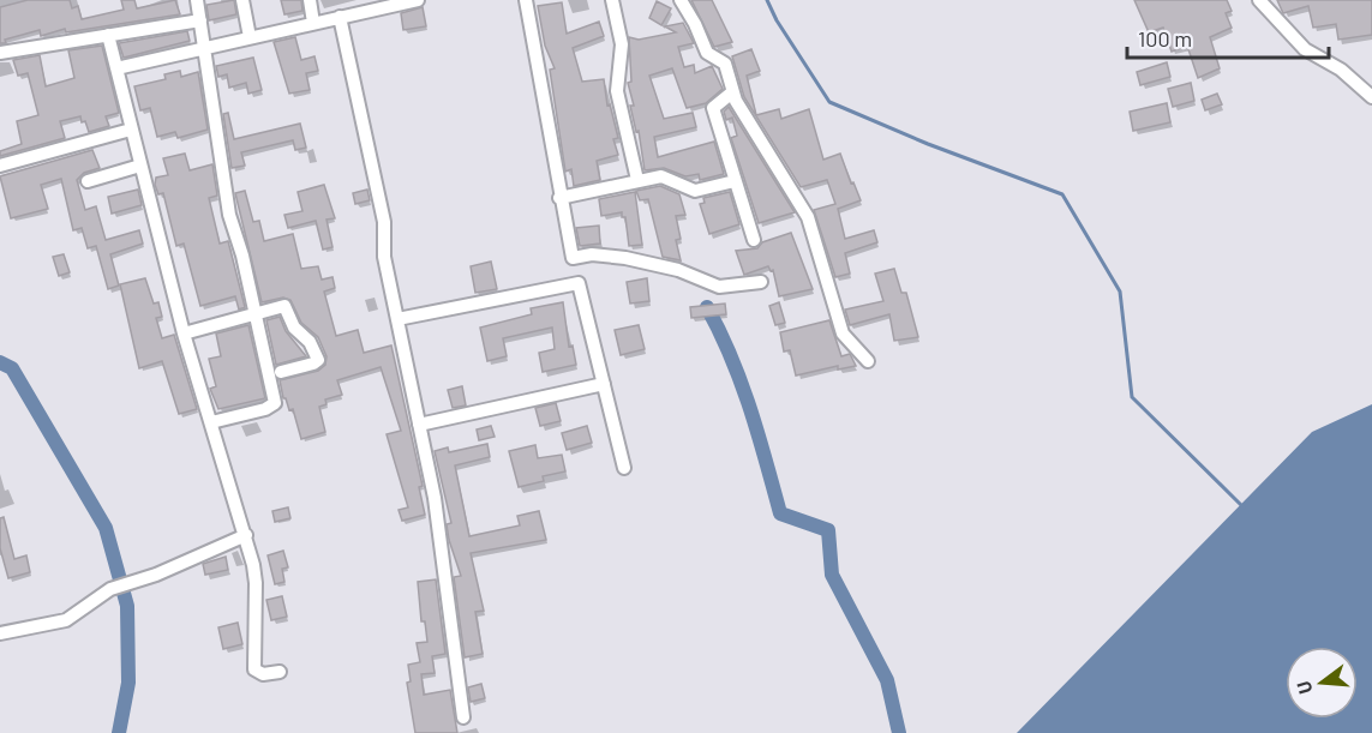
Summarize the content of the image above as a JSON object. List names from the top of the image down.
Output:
{
  "scale_bar": "100 m",
  "north": "left"
}
